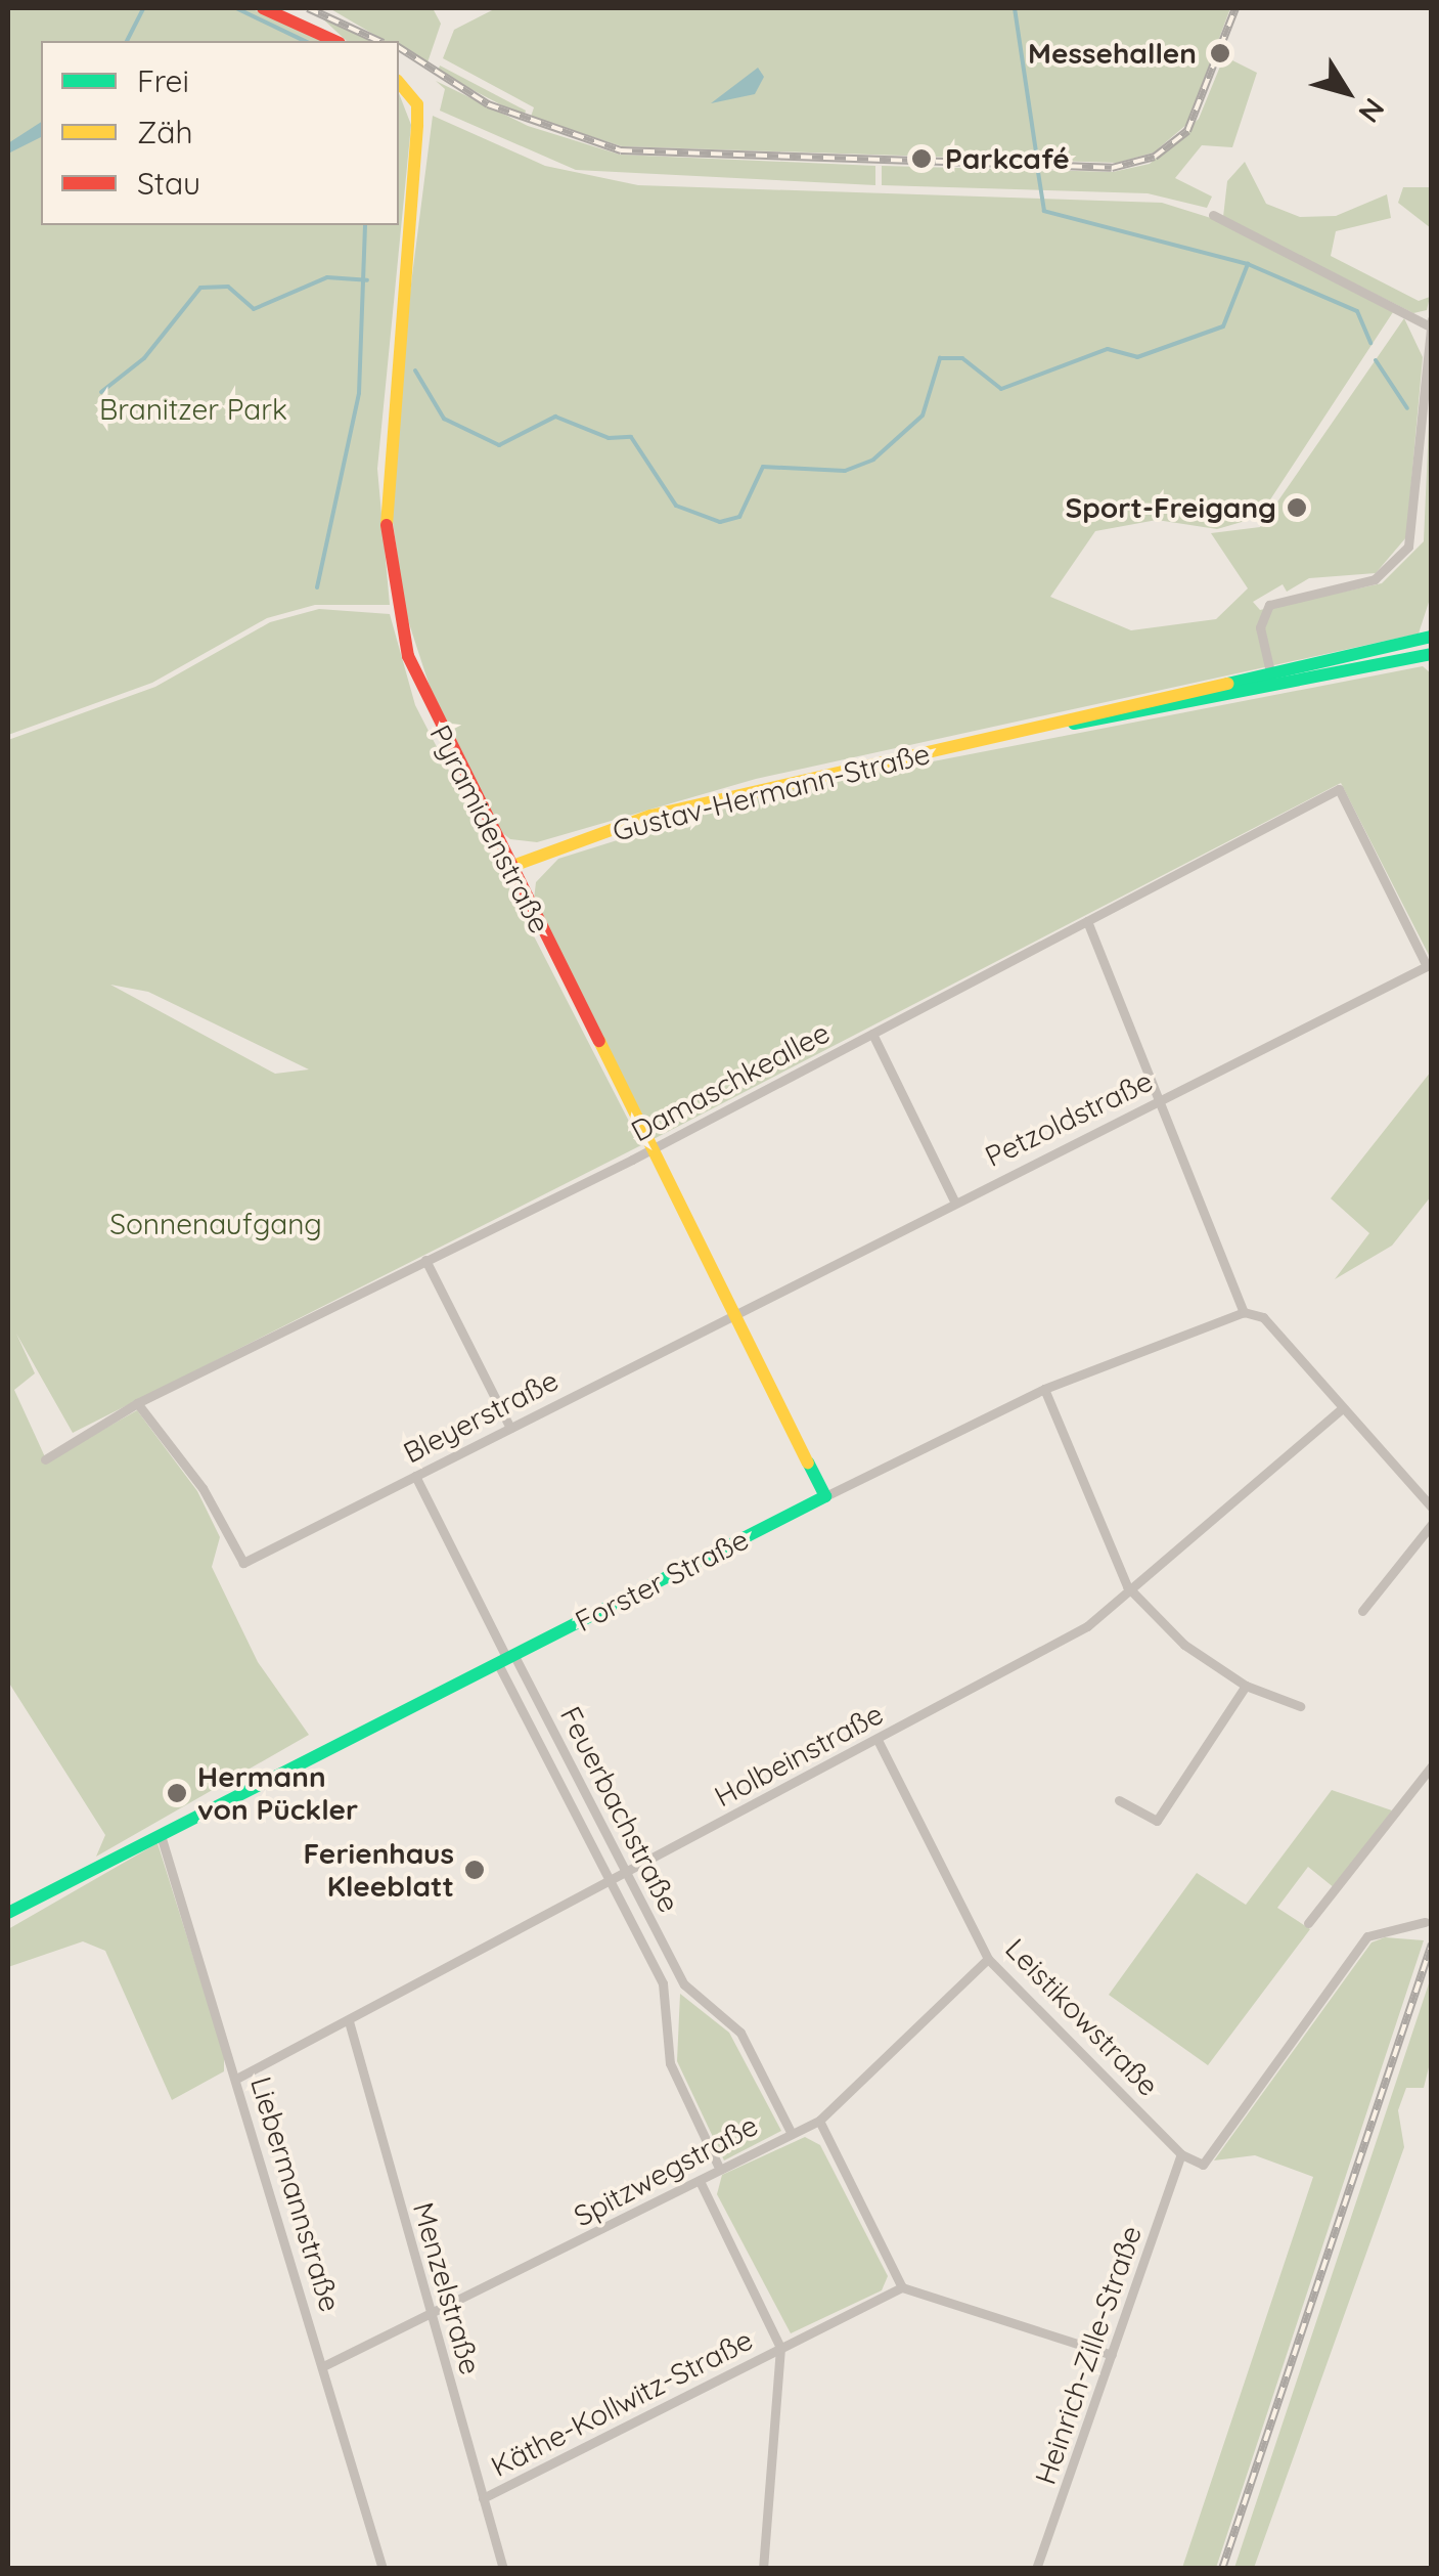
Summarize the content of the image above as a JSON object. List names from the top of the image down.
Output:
{
  "streets": {
    "main road": ["Gustav-Hermann-Straße", "Pyramidenstraße", "Forster Straße"],
    "street": [
      "Damaschkeallee",
      "Petzoldstraße",
      "Bleyerstraße",
      "Holbeinstraße",
      "Feuerbachstraße",
      "Leistikowstraße",
      "Spitzwegstraße",
      "Liebermannstraße",
      "Menzelstraße",
      "Heinrich-Zille-Straße",
      "Käthe-Kollwitz-Straße"
    ]
  },
  "crossings": [
    ["Gustav-Hermann-Straße", "Pyramidenstraße"],
    ["Pyramidenstraße", "Damaschkeallee"],
    ["Pyramidenstraße", "Petzoldstraße"],
    ["Pyramidenstraße", "Bleyerstraße"],
    ["Pyramidenstraße", "Forster Straße"],
    ["Damaschkeallee", "Petzoldstraße"],
    ["Damaschkeallee", "Bleyerstraße"],
    ["Petzoldstraße", "Bleyerstraße"],
    ["Bleyerstraße", "Feuerbachstraße"],
    ["Forster Straße", "Feuerbachstraße"],
    ["Forster Straße", "Liebermannstraße"],
    ["Holbeinstraße", "Feuerbachstraße"],
    ["Holbeinstraße", "Leistikowstraße"],
    ["Holbeinstraße", "Liebermannstraße"],
    ["Holbeinstraße", "Menzelstraße"],
    ["Feuerbachstraße", "Spitzwegstraße"],
    ["Leistikowstraße", "Spitzwegstraße"],
    ["Leistikowstraße", "Heinrich-Zille-Straße"],
    ["Spitzwegstraße", "Liebermannstraße"],
    ["Spitzwegstraße", "Menzelstraße"],
    ["Menzelstraße", "Käthe-Kollwitz-Straße"]
  ],
  "parks": ["Branitzer Park", "Sonnenaufgang"],
  "places": [
    "Messehallen",
    "Parkcafé",
    "Sport-Freigang",
    "Hermann von Pückler",
    "Ferienhaus Kleeblatt"
  ],
  "legend": ["Frei", "Zäh", "Stau"],
  "north": "bottom right"
}
